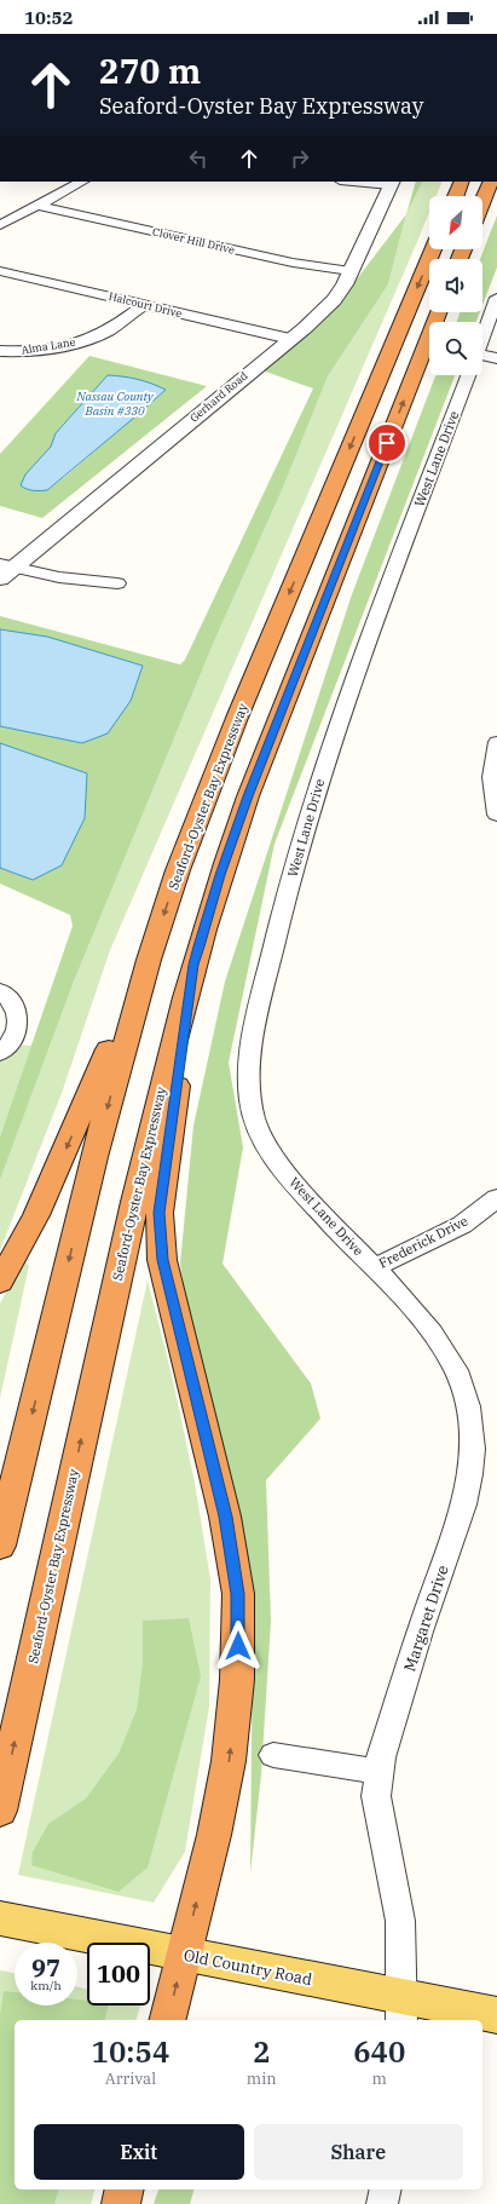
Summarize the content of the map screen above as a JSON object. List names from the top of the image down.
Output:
{
  "streets": {
    "highway": ["Seaford-Oyster Bay Expressway"],
    "main road": ["Old Country Road"],
    "street": [
      "Clover Hill Drive",
      "Halcourt Drive",
      "Alma Lane",
      "Gerhard Road",
      "West Lane Drive",
      "Frederick Drive",
      "Margaret Drive"
    ]
  },
  "crossings": [
    ["Clover Hill Drive", "Gerhard Road"],
    ["Halcourt Drive", "Alma Lane"],
    ["Halcourt Drive", "Gerhard Road"],
    ["West Lane Drive", "Frederick Drive"],
    ["West Lane Drive", "Margaret Drive"],
    ["Frederick Drive", "Margaret Drive"],
    ["Margaret Drive", "Old Country Road"]
  ],
  "water": ["Nassau County Basin #330"],
  "north": "bottom left",
  "page": {
    "status": "10:52",
    "turn": ["270 m", "Seaford-Oyster Bay Expressway"],
    "speed": "97 km/h",
    "limit": "100",
    "eta": [
      "10:54",
      "Arrival",
      "2",
      "min",
      "640",
      "m"
    ],
    "buttons": ["Exit", "Share"]
  }
}
